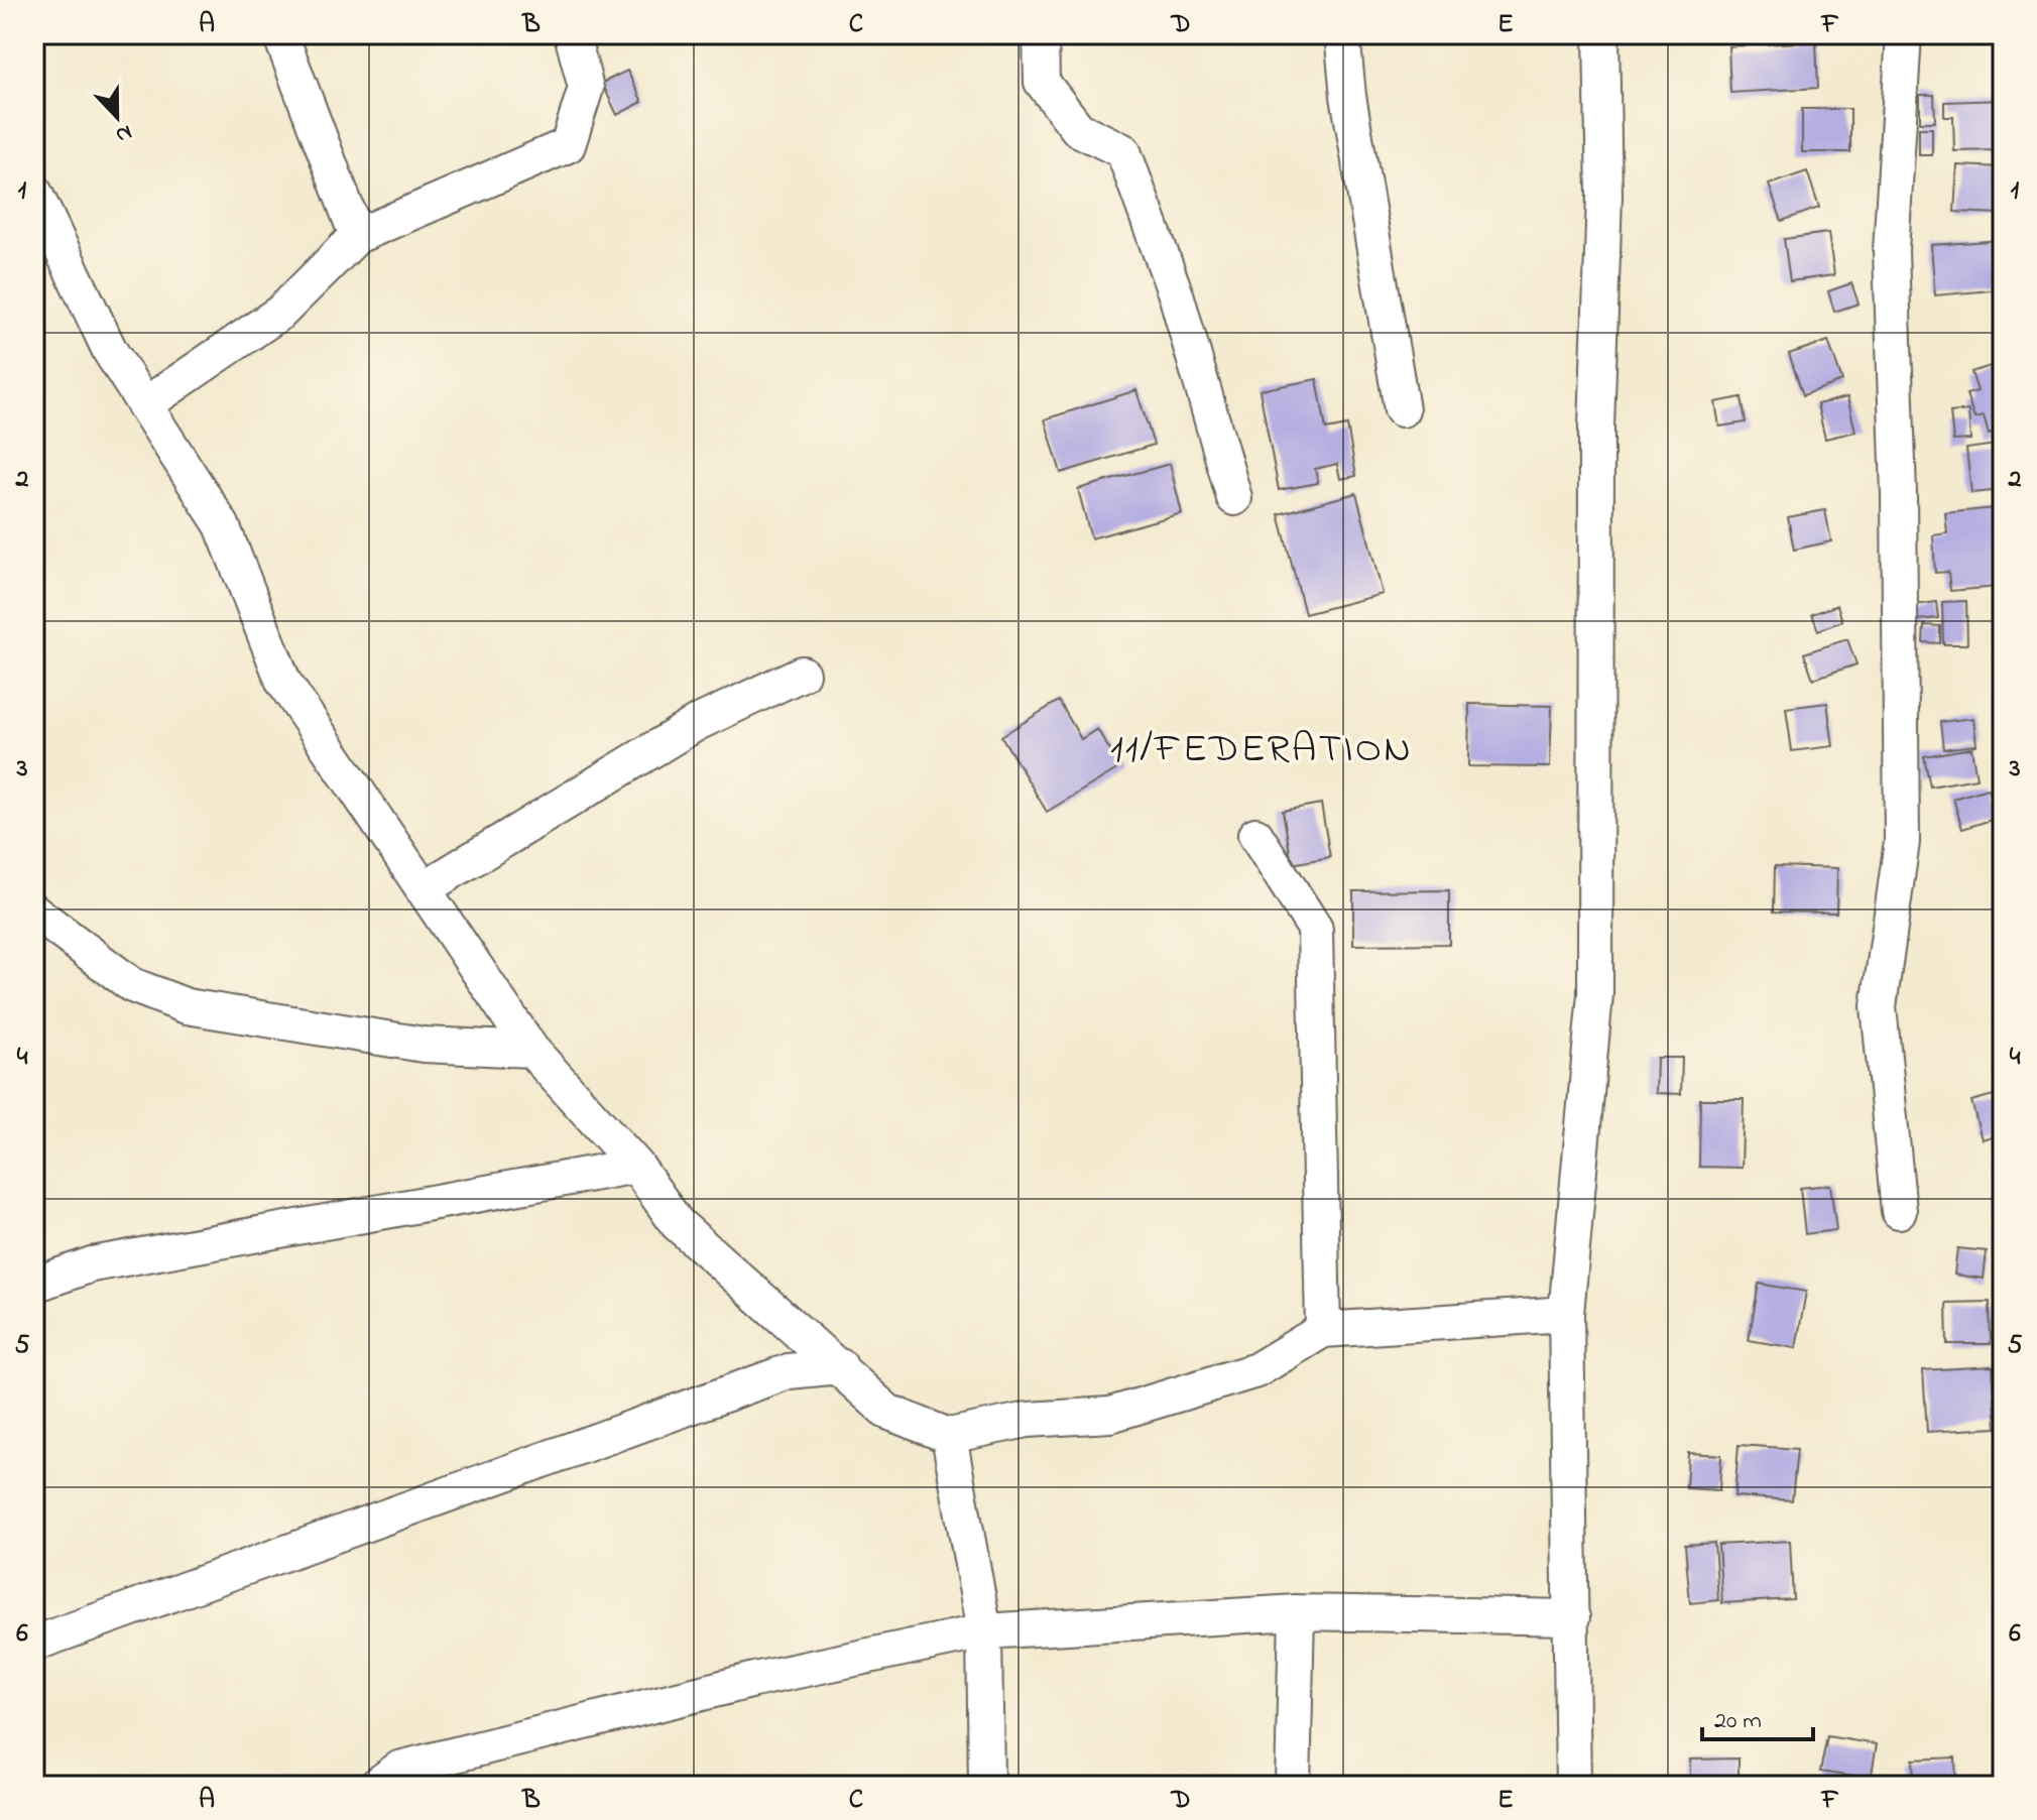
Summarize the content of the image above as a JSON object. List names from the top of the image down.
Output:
{
  "districts": ["11/FEDERATION"],
  "scale_bar": "20 m",
  "north": "bottom",
  "grid": {
    "columns": [
      "A",
      "B",
      "C",
      "D",
      "E",
      "F"
    ],
    "rows": [
      "1",
      "2",
      "3",
      "4",
      "5",
      "6"
    ]
  }
}
